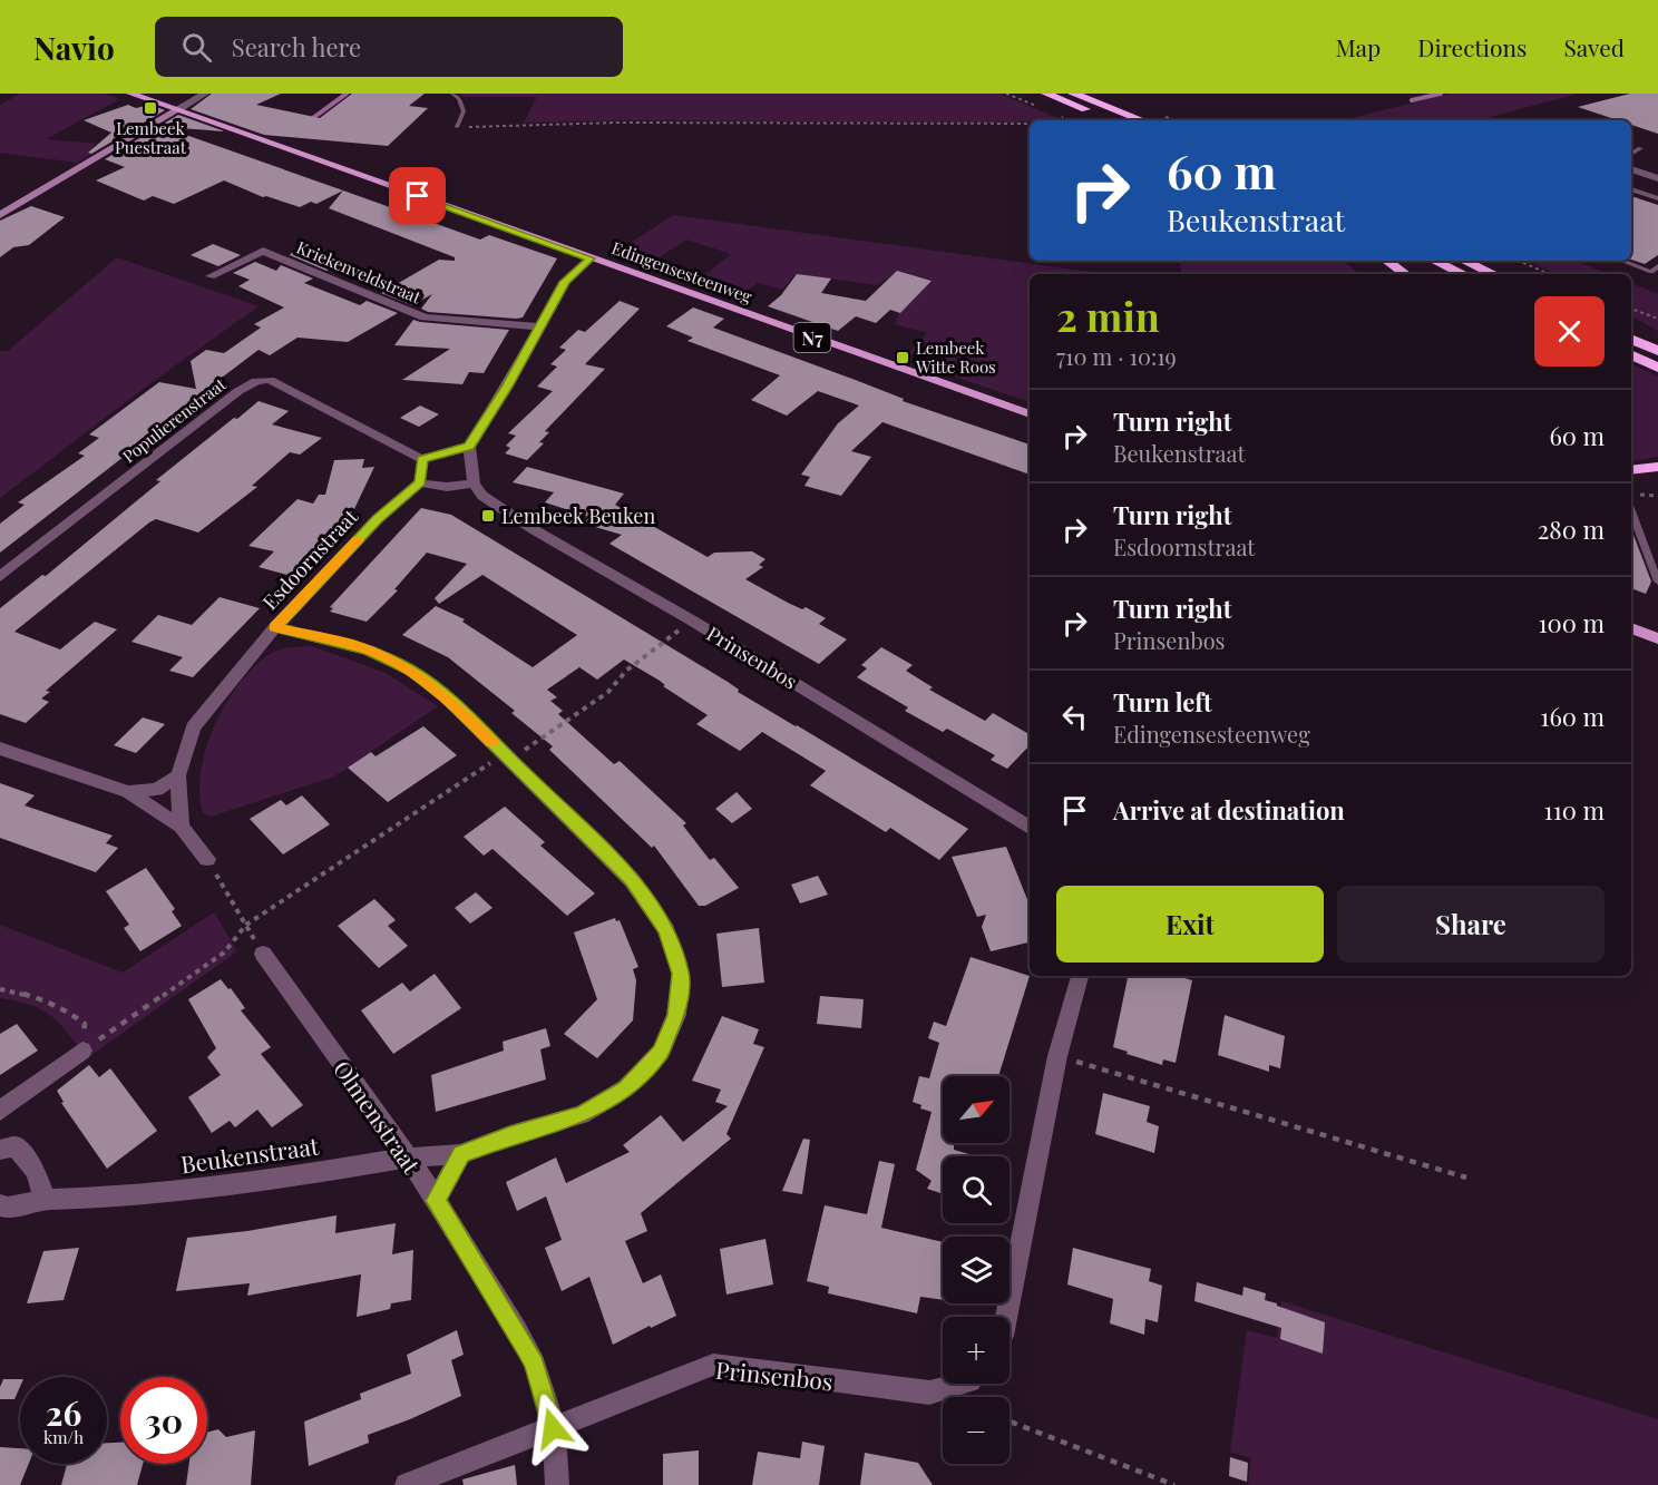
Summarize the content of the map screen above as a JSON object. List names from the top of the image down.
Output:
{
  "streets": {
    "main road": ["Edingensesteenweg", "N7"],
    "street": [
      "Kriekenveldstraat",
      "Populierenstraat",
      "Esdoornstraat",
      "Prinsenbos",
      "Olmenstraat",
      "Beukenstraat"
    ]
  },
  "crossings": [
    ["Esdoornstraat", "Beukenstraat"],
    ["Prinsenbos", "Olmenstraat"],
    ["Olmenstraat", "Beukenstraat"]
  ],
  "places": {
    "transit": ["Lembeek Puestraat", "Lembeek Witte Roos", "Lembeek Beuken"]
  },
  "north": "top right",
  "page": {
    "header": "Navio",
    "search": "Search here",
    "nav": ["Map", "Directions", "Saved"],
    "turn": ["60 m", "Beukenstraat"],
    "heading": ["2 min", "710 m · 10:19"],
    "list": [
      {
        "name": "Turn right",
        "note": "Beukenstraat",
        "value": "60 m"
      },
      {
        "name": "Turn right",
        "note": "Esdoornstraat",
        "value": "280 m"
      },
      {
        "name": "Turn right",
        "note": "Prinsenbos",
        "value": "100 m"
      },
      {
        "name": "Turn left",
        "note": "Edingensesteenweg",
        "value": "160 m"
      },
      {
        "name": "Arrive at destination",
        "value": "110 m"
      }
    ],
    "buttons": ["Exit", "Share"],
    "map_buttons": ["+", "−"],
    "speed": "26 km/h",
    "limit": "30"
  }
}
